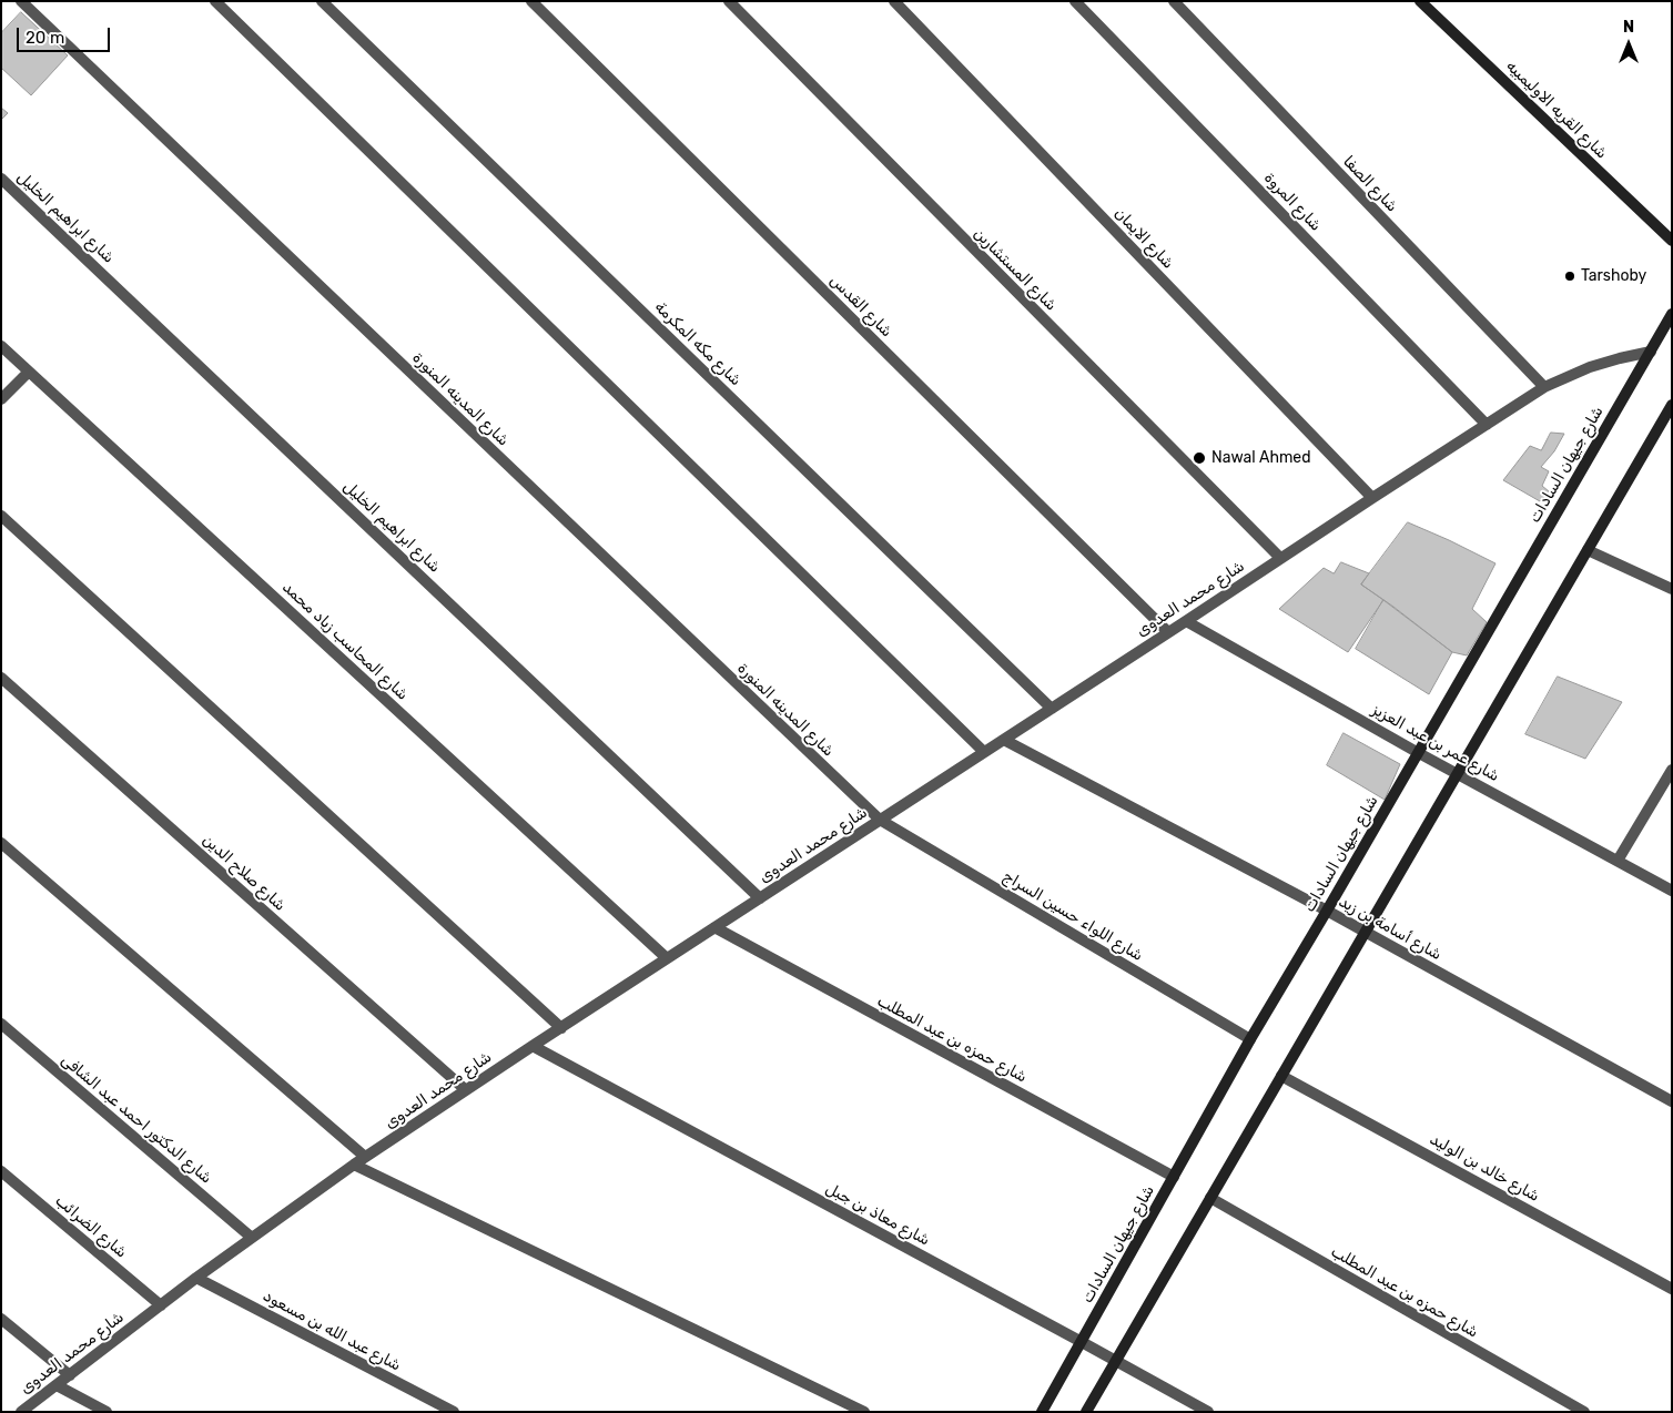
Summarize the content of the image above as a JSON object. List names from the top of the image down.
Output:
{
  "streets": {
    "main road": ["شارع القريه الاوليمبيه", "شارع جيهان السادات"],
    "street": [
      "شارع الصفا",
      "شارع المروة",
      "شارع ابراهيم الخليل",
      "شارع الايمان",
      "شارع المستشارين",
      "شارع القدس",
      "شارع مكه المكرمة",
      "شارع المدينه المنورة",
      "شارع محمد العدوى",
      "شارع المحاسب زياد محمد",
      "شارع عمر بن عبد العزيز",
      "شارع صلاح الدين",
      "شارع اللواء حسين السراج",
      "شارع أسامة بن زيد",
      "شارع حمزه بن عبد المطلب",
      "شارع الدكتور احمد عبد الشافى",
      "شارع خالد بن الوليد",
      "شارع معاذ بن جبل",
      "شارع الضرائب",
      "شارع عبد الله بن مسعود"
    ]
  },
  "crossings": [
    ["شارع الصفا", "شارع محمد العدوى"],
    ["شارع المروة", "شارع محمد العدوى"],
    ["شارع ابراهيم الخليل", "شارع محمد العدوى"],
    ["شارع الايمان", "شارع محمد العدوى"],
    ["شارع المستشارين", "شارع محمد العدوى"],
    ["شارع القدس", "شارع محمد العدوى"],
    ["شارع مكه المكرمة", "شارع محمد العدوى"],
    ["شارع المدينه المنورة", "شارع محمد العدوى"],
    ["شارع المدينه المنورة", "شارع اللواء حسين السراج"],
    ["شارع جيهان السادات", "شارع محمد العدوى"],
    ["شارع جيهان السادات", "شارع عمر بن عبد العزيز"],
    ["شارع جيهان السادات", "شارع اللواء حسين السراج"],
    ["شارع جيهان السادات", "شارع أسامة بن زيد"],
    ["شارع جيهان السادات", "شارع حمزه بن عبد المطلب"],
    ["شارع جيهان السادات", "شارع معاذ بن جبل"],
    ["شارع محمد العدوى", "شارع المحاسب زياد محمد"],
    ["شارع محمد العدوى", "شارع عمر بن عبد العزيز"],
    ["شارع محمد العدوى", "شارع صلاح الدين"],
    ["شارع محمد العدوى", "شارع اللواء حسين السراج"],
    ["شارع محمد العدوى", "شارع أسامة بن زيد"],
    ["شارع محمد العدوى", "شارع حمزه بن عبد المطلب"],
    ["شارع محمد العدوى", "شارع الدكتور احمد عبد الشافى"],
    ["شارع محمد العدوى", "شارع معاذ بن جبل"],
    ["شارع محمد العدوى", "شارع الضرائب"],
    ["شارع محمد العدوى", "شارع عبد الله بن مسعود"]
  ],
  "places": ["Tarshoby", "Nawal Ahmed"],
  "scale_bar": "20 m",
  "north": "top"
}
